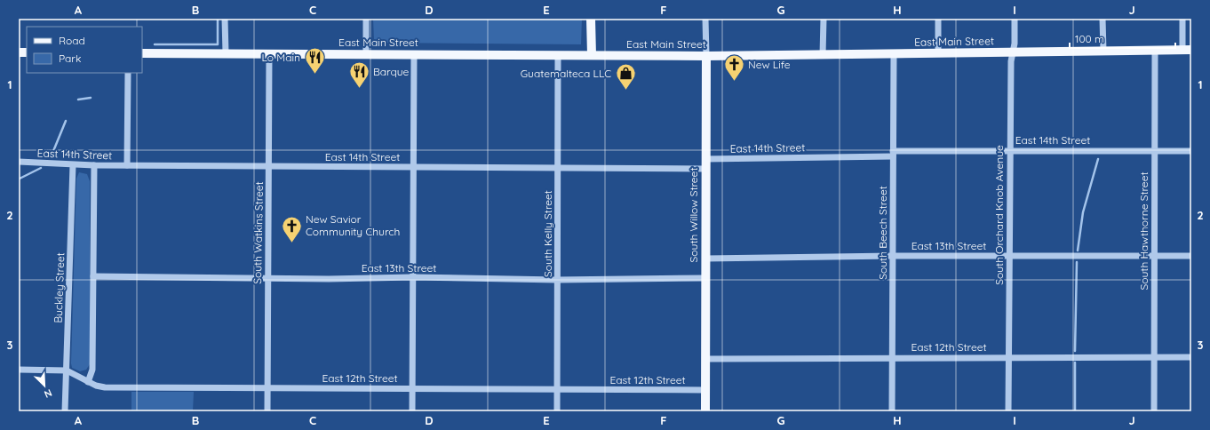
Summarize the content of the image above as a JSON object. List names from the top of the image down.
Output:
{
  "streets": {
    "main road": ["East Main Street", "South Willow Street"],
    "street": [
      "East 14th Street",
      "South Orchard Knob Avenue",
      "South Hawthorne Street",
      "South Watkins Street",
      "South Beech Street",
      "South Kelly Street",
      "East 13th Street",
      "Buckley Street",
      "East 12th Street"
    ]
  },
  "crossings": [
    ["East Main Street", "South Willow Street"],
    ["East Main Street", "South Orchard Knob Avenue"],
    ["East Main Street", "South Hawthorne Street"],
    ["East Main Street", "South Watkins Street"],
    ["East Main Street", "South Beech Street"],
    ["East Main Street", "South Kelly Street"],
    ["East 14th Street", "South Willow Street"],
    ["East 14th Street", "South Orchard Knob Avenue"],
    ["East 14th Street", "South Hawthorne Street"],
    ["East 14th Street", "South Watkins Street"],
    ["East 14th Street", "South Beech Street"],
    ["East 14th Street", "South Kelly Street"],
    ["East 14th Street", "Buckley Street"],
    ["South Willow Street", "East 13th Street"],
    ["South Willow Street", "East 12th Street"],
    ["South Orchard Knob Avenue", "East 13th Street"],
    ["South Orchard Knob Avenue", "East 12th Street"],
    ["South Hawthorne Street", "East 13th Street"],
    ["South Hawthorne Street", "East 12th Street"],
    ["South Watkins Street", "East 13th Street"],
    ["South Watkins Street", "East 12th Street"],
    ["South Beech Street", "East 13th Street"],
    ["South Beech Street", "East 12th Street"],
    ["South Kelly Street", "East 13th Street"],
    ["South Kelly Street", "East 12th Street"],
    ["Buckley Street", "East 12th Street"]
  ],
  "places": {
    "restaurant": ["Lo Main", "Barque"],
    "church": ["New Life", "New Savior Community Church"],
    "shop": ["Guatemalteca LLC"]
  },
  "legend": ["Road", "Park"],
  "scale_bar": "100 m",
  "north": "bottom right",
  "grid": {
    "columns": [
      "A",
      "B",
      "C",
      "D",
      "E",
      "F",
      "G",
      "H",
      "I",
      "J"
    ],
    "rows": ["1", "2", "3"]
  }
}
